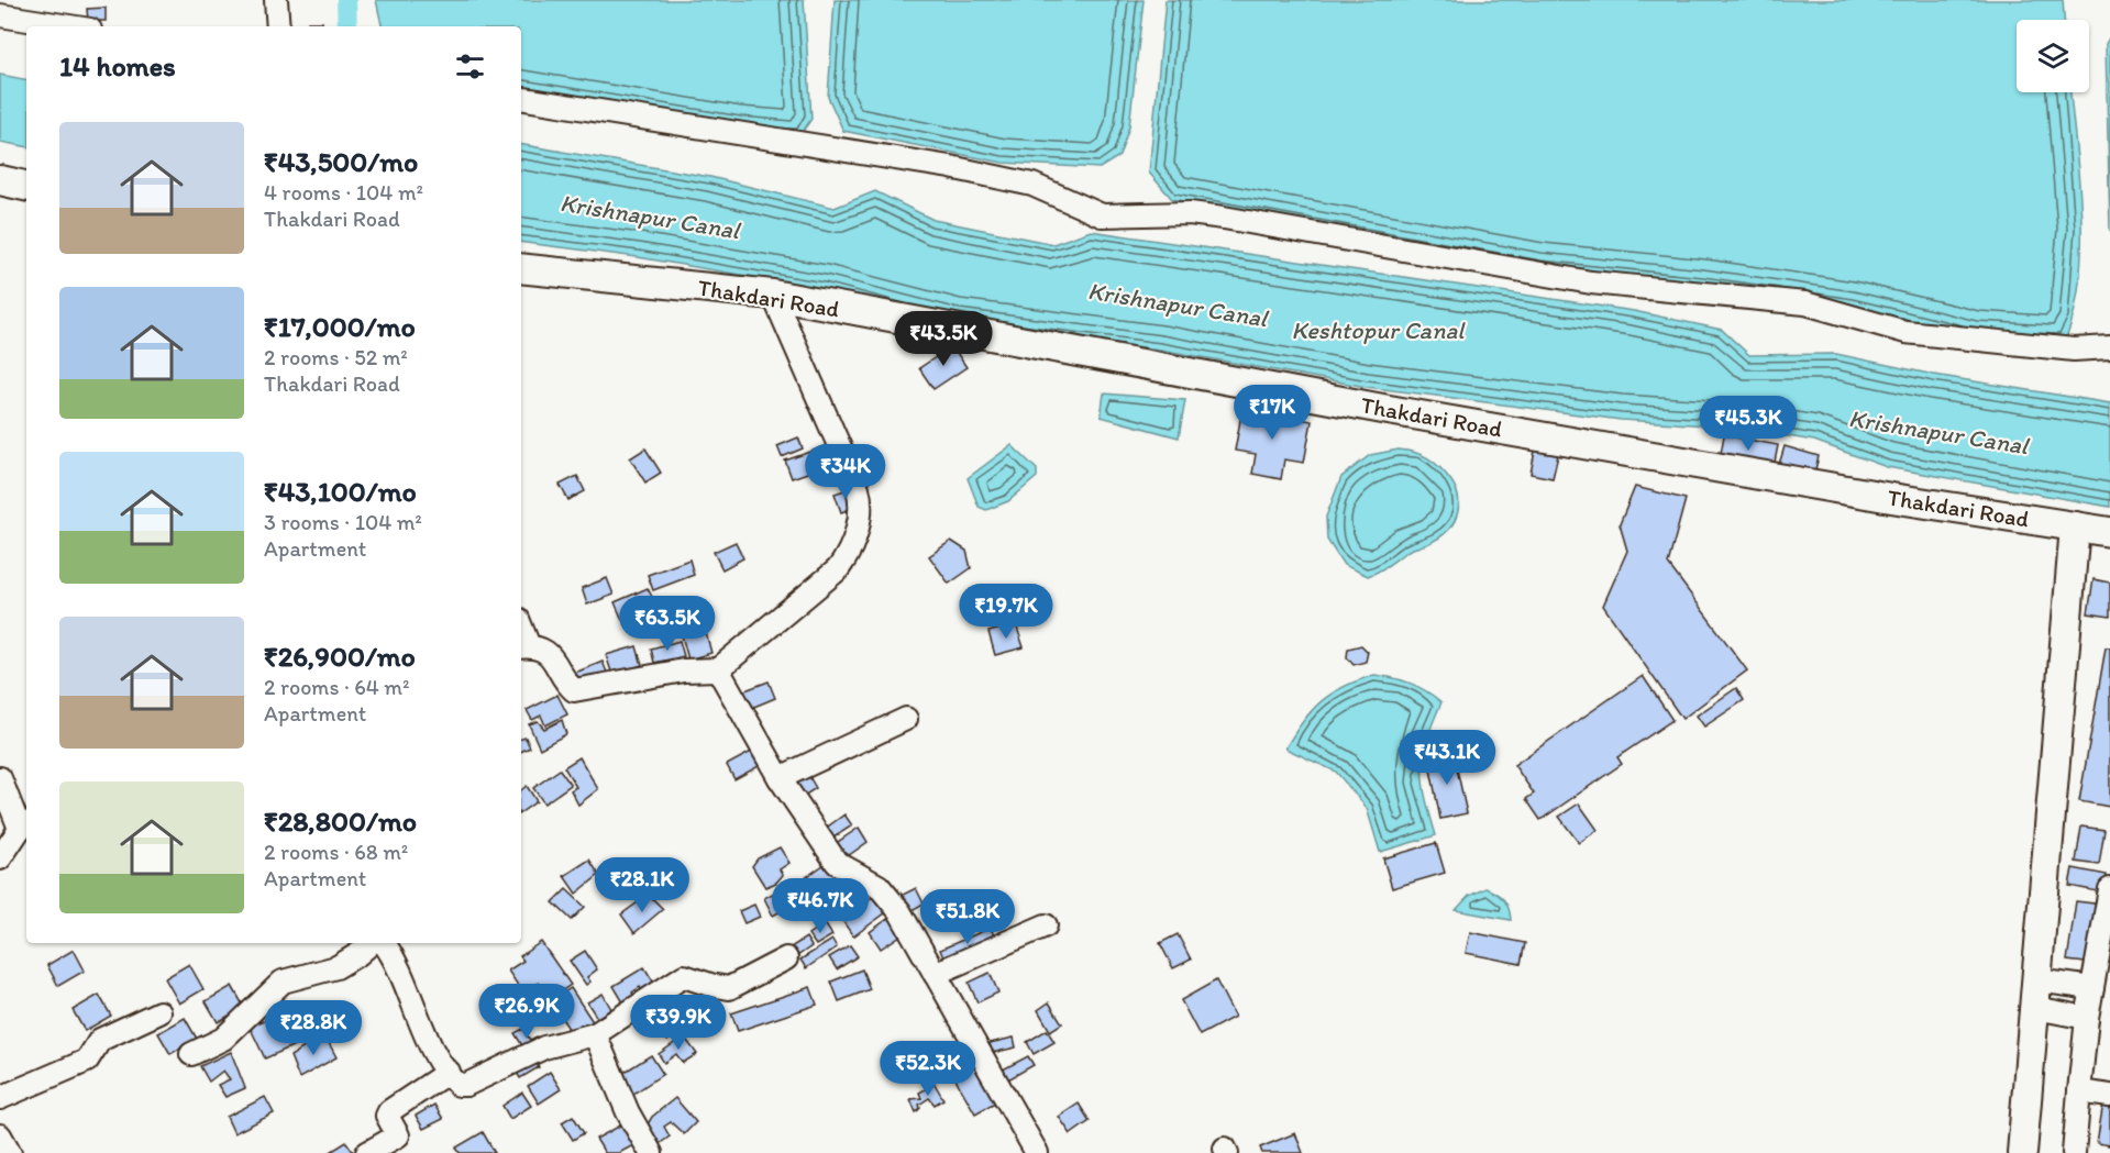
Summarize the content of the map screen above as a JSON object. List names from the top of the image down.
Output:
{
  "streets": {
    "street": ["Thakdari Road"]
  },
  "water": ["Krishnapur Canal", "Keshtopur Canal"],
  "page": {
    "heading": "14 homes",
    "list": [
      {
        "name": "₹43,500/mo",
        "note": "4 rooms · 104 m² · Thakdari Road"
      },
      {
        "name": "₹17,000/mo",
        "note": "2 rooms · 52 m² · Thakdari Road"
      },
      {
        "name": "₹43,100/mo",
        "note": "3 rooms · 104 m² · Apartment"
      },
      {
        "name": "₹26,900/mo",
        "note": "2 rooms · 64 m² · Apartment"
      },
      {
        "name": "₹28,800/mo",
        "note": "2 rooms · 68 m² · Apartment"
      }
    ],
    "price": [
      "₹43.5K",
      "₹17K",
      "₹45.3K",
      "₹34K",
      "₹19.7K",
      "₹63.5K",
      "₹43.1K",
      "₹28.1K",
      "₹46.7K",
      "₹51.8K",
      "₹26.9K",
      "₹39.9K",
      "₹28.8K",
      "₹52.3K"
    ]
  }
}
